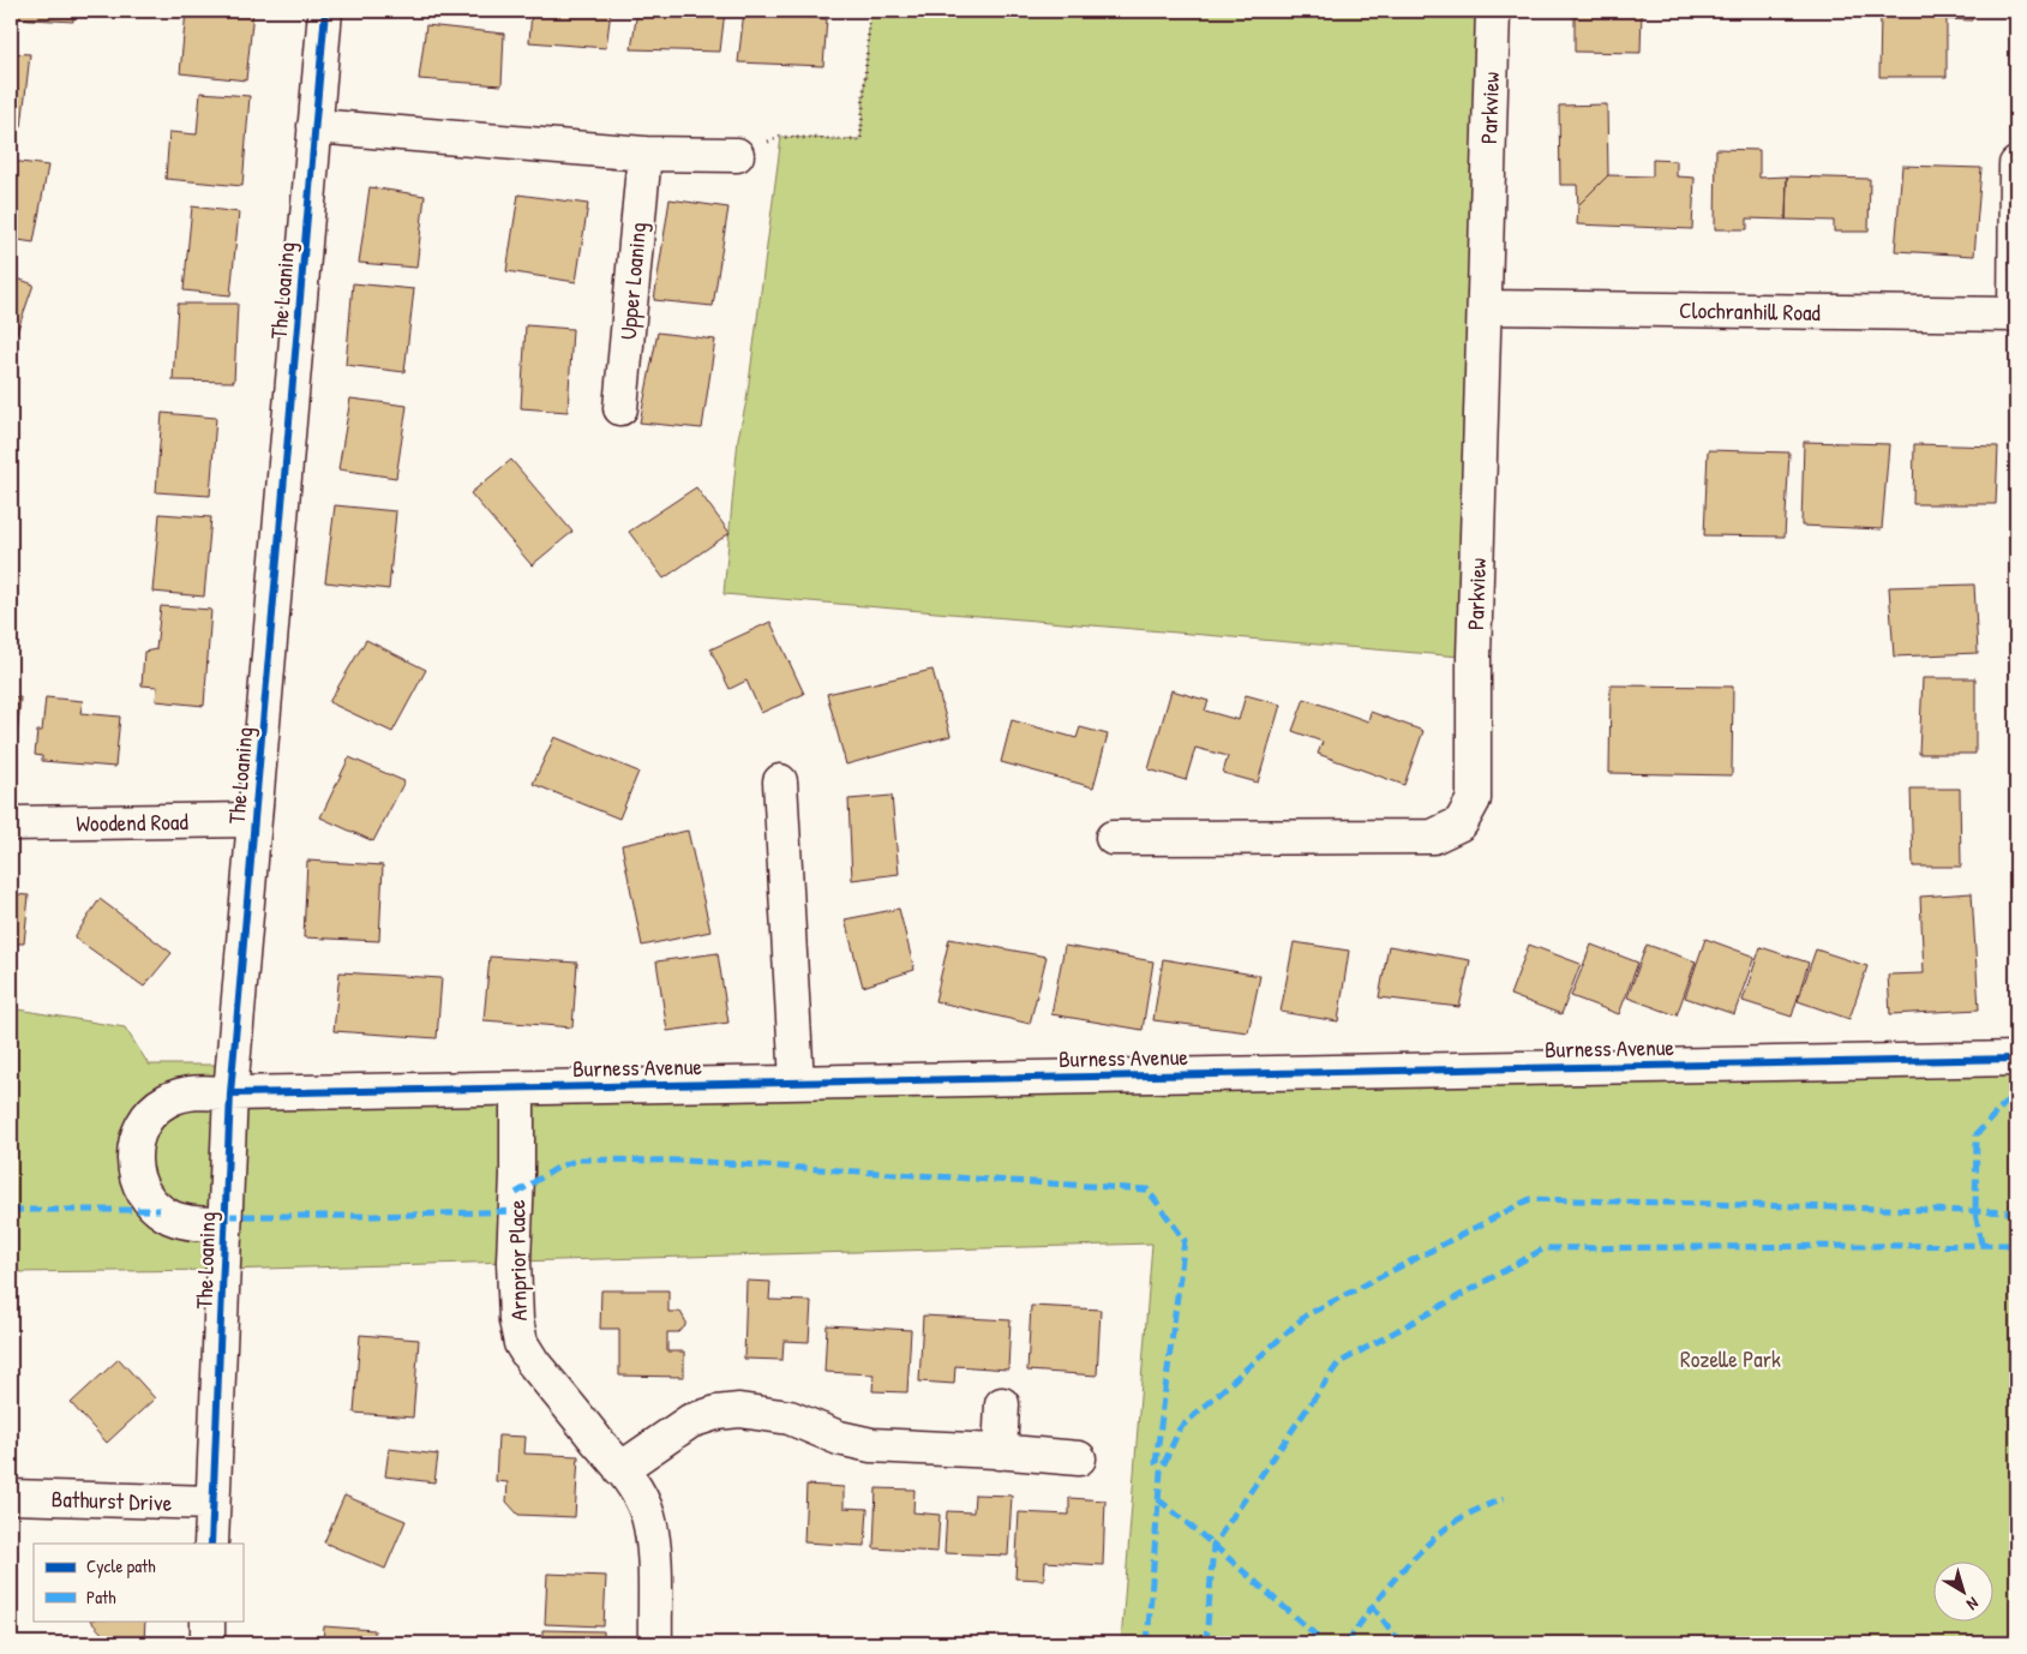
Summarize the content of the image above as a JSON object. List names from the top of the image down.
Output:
{
  "streets": {
    "street": [
      "Parkview",
      "Upper Loaning",
      "The Loaning",
      "Clochranhill Road",
      "Woodend Road",
      "Burness Avenue",
      "Arnprior Place",
      "Bathurst Drive"
    ]
  },
  "crossings": [
    ["Parkview", "Clochranhill Road"],
    ["The Loaning", "Woodend Road"],
    ["The Loaning", "Burness Avenue"],
    ["The Loaning", "Bathurst Drive"],
    ["Burness Avenue", "Arnprior Place"]
  ],
  "parks": ["Rozelle Park"],
  "legend": ["Cycle path", "Path"],
  "north": "bottom right"
}
